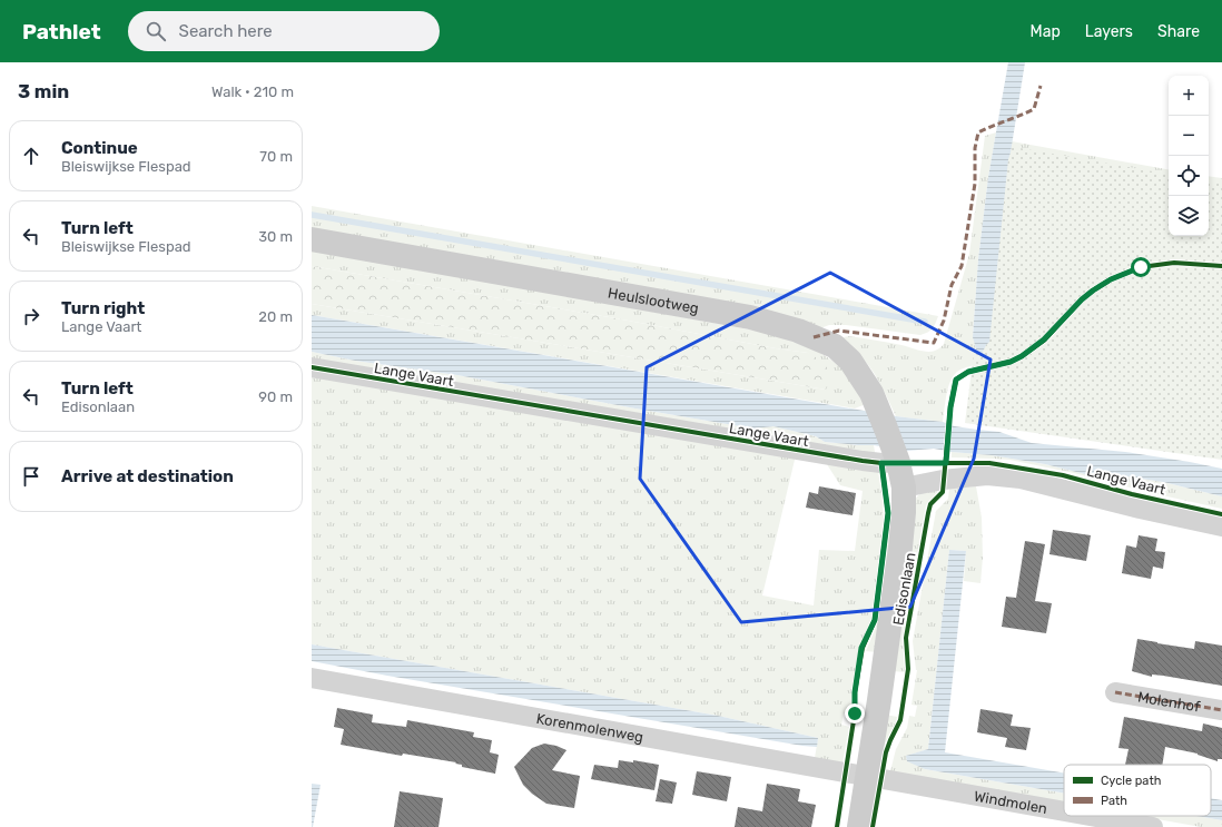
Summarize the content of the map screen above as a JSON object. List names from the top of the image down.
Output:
{
  "streets": {
    "street": [
      "Heulslootweg",
      "Lange Vaart",
      "Edisonlaan",
      "Molenhof",
      "Korenmolenweg",
      "Windmolen"
    ]
  },
  "crossings": [
    ["Heulslootweg", "Lange Vaart"],
    ["Heulslootweg", "Edisonlaan"],
    ["Lange Vaart", "Edisonlaan"],
    ["Edisonlaan", "Korenmolenweg"],
    ["Edisonlaan", "Windmolen"],
    ["Korenmolenweg", "Windmolen"]
  ],
  "legend": ["Cycle path", "Path"],
  "page": {
    "header": "Pathlet",
    "search": "Search here",
    "nav": ["Map", "Layers", "Share"],
    "heading": ["3 min", "Walk · 210 m"],
    "map_buttons": ["+", "−"],
    "list": [
      ["Continue", "Bleiswijkse Flespad", "70 m"],
      ["Turn left", "Bleiswijkse Flespad", "30 m"],
      ["Turn right", "Lange Vaart", "20 m"],
      ["Turn left", "Edisonlaan", "90 m"],
      "Arrive at destination"
    ]
  }
}
